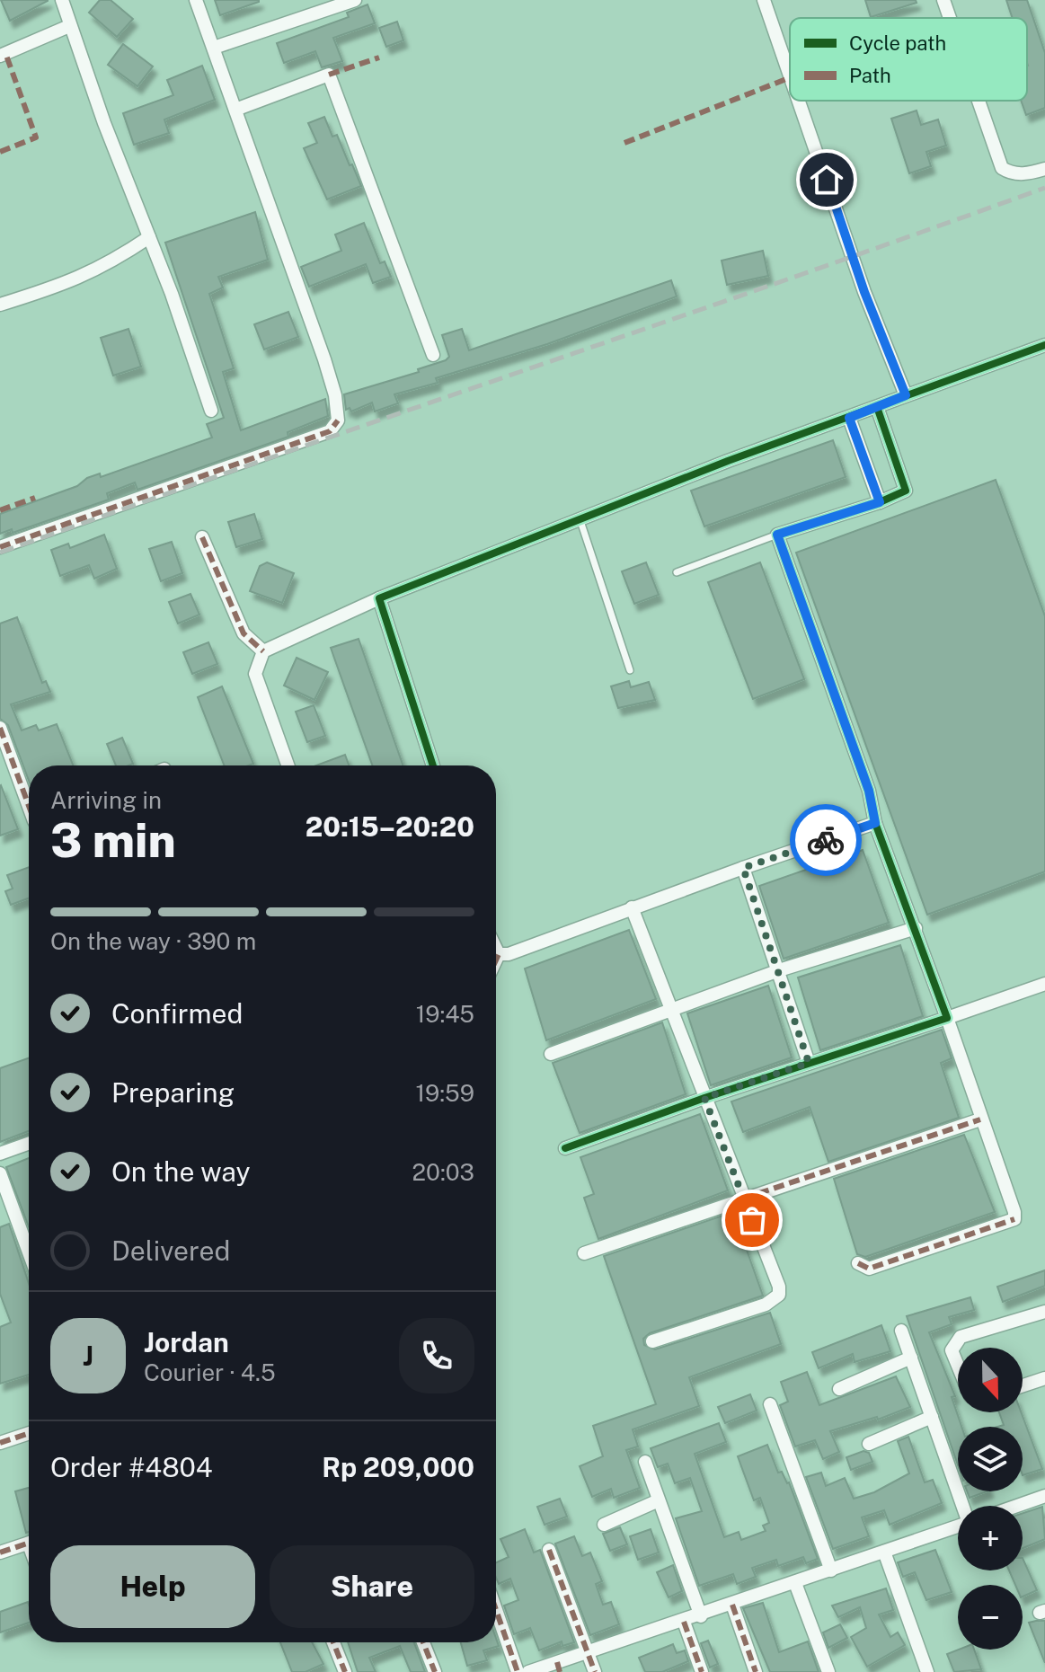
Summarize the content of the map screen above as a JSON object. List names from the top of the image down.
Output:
{
  "legend": ["Cycle path", "Path"],
  "north": "bottom",
  "page": {
    "heading": ["3 min", "Arriving in", "20:15–20:20"],
    "panel": [
      "Jordan",
      "Courier · 4.5",
      "Order #4804",
      "Rp 209,000"
    ],
    "bar": "On the way · 390 m",
    "list": [
      ["Confirmed", "19:45"],
      ["Preparing", "19:59"],
      ["On the way", "20:03"],
      "Delivered"
    ],
    "round": "J",
    "map_buttons": ["+", "−"],
    "buttons": ["Help", "Share"]
  }
}
